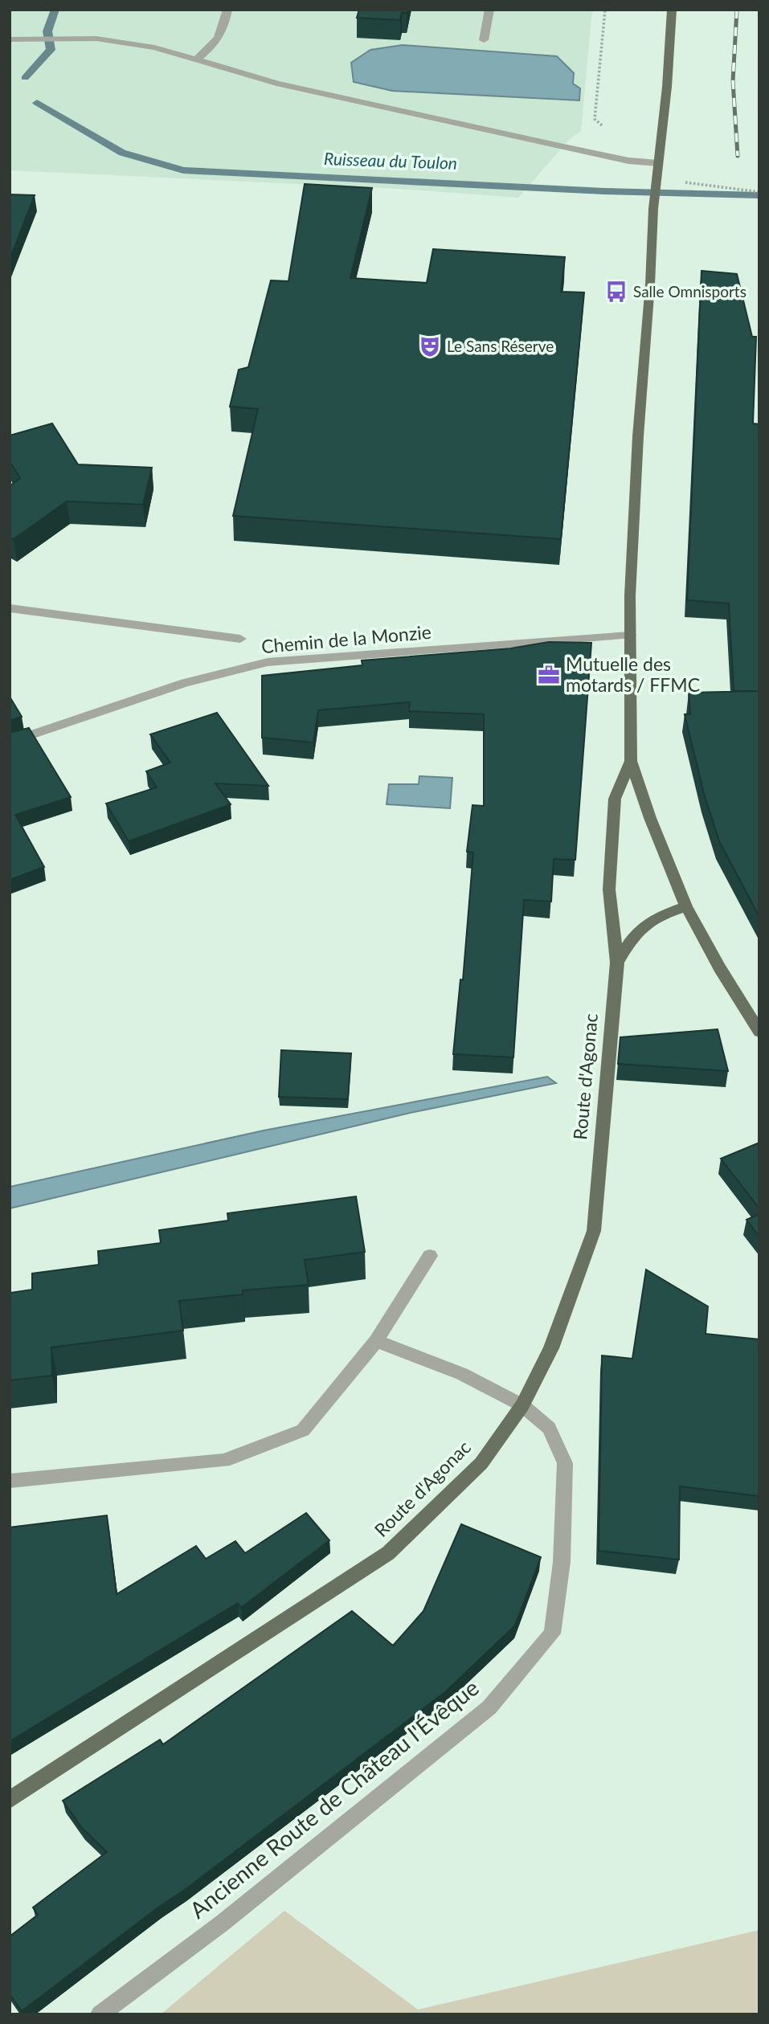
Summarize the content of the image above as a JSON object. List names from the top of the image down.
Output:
{
  "streets": {
    "main road": ["Route d'Agonac"],
    "street": ["Chemin de la Monzie", "Ancienne Route de Château l'Évêque"]
  },
  "crossings": [
    ["Route d'Agonac", "Ancienne Route de Château l'Évêque"]
  ],
  "water": ["Ruisseau du Toulon"],
  "places": {
    "bus stop": ["Salle Omnisports"],
    "theatre": ["Le Sans Réserve"],
    "office": ["Mutuelle des motards / FFMC"]
  }
}
